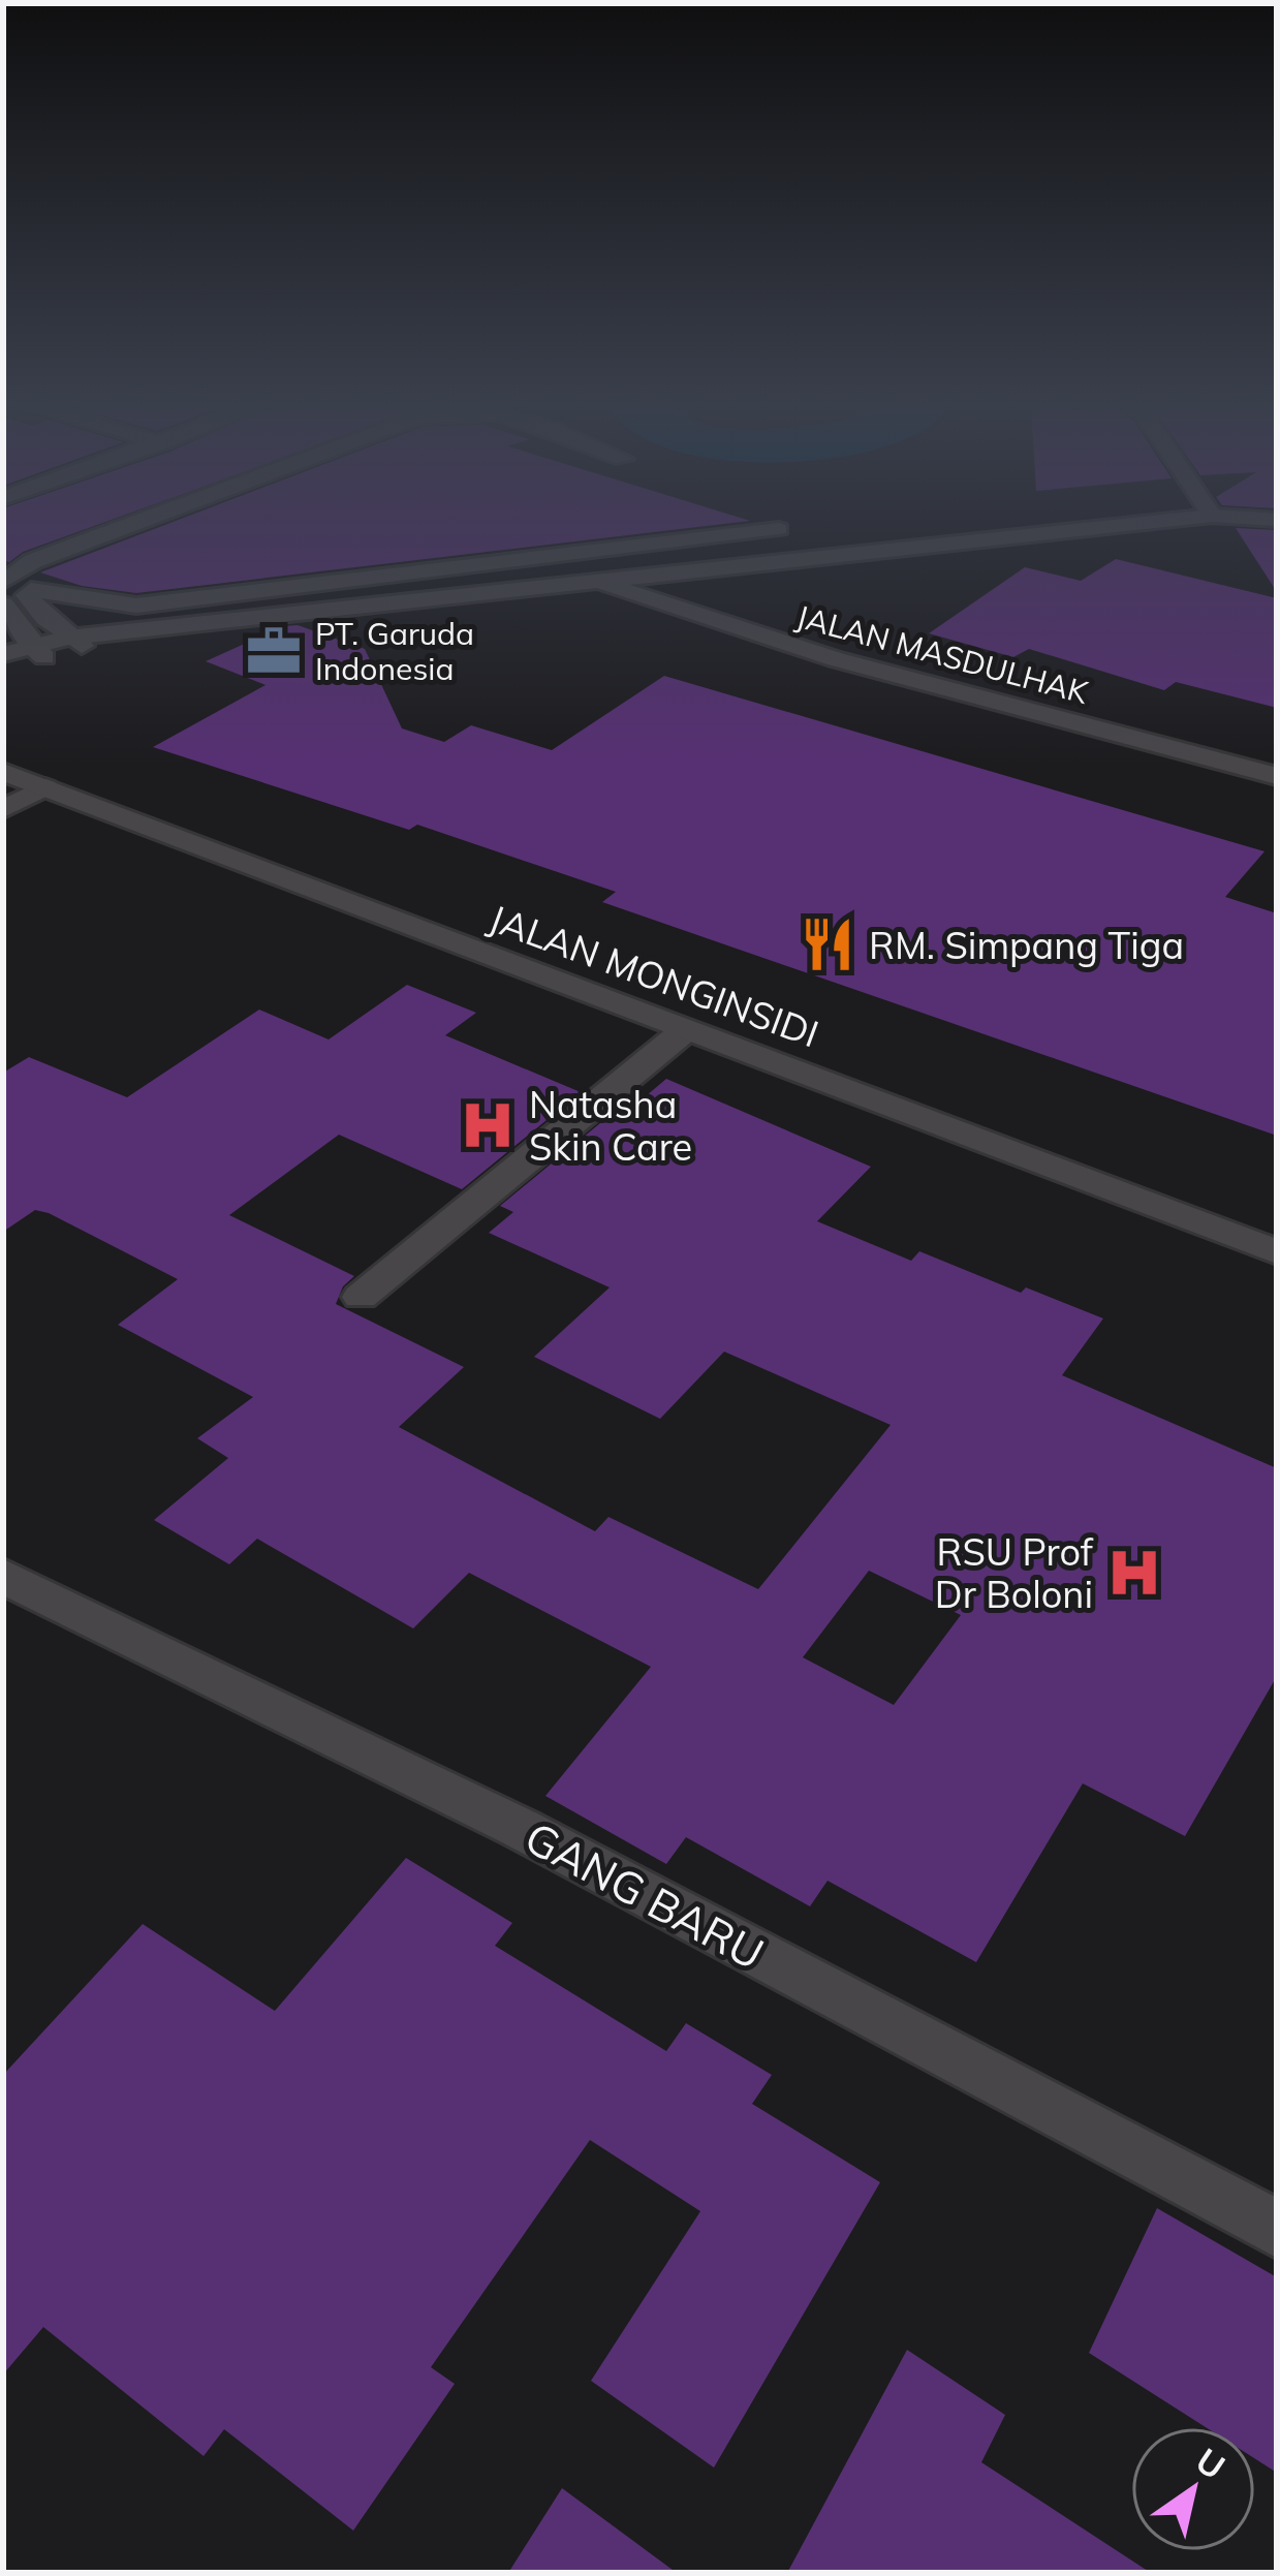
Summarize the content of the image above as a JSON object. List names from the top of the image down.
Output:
{
  "streets": {
    "street": ["JALAN MASDULHAK", "JALAN MONGINSIDI", "GANG BARU"]
  },
  "places": {
    "office": ["PT. Garuda Indonesia"],
    "restaurant": ["RM. Simpang Tiga"],
    "hospital": ["Natasha Skin Care", "RSU Prof Dr Boloni"]
  },
  "north": "top right"
}
